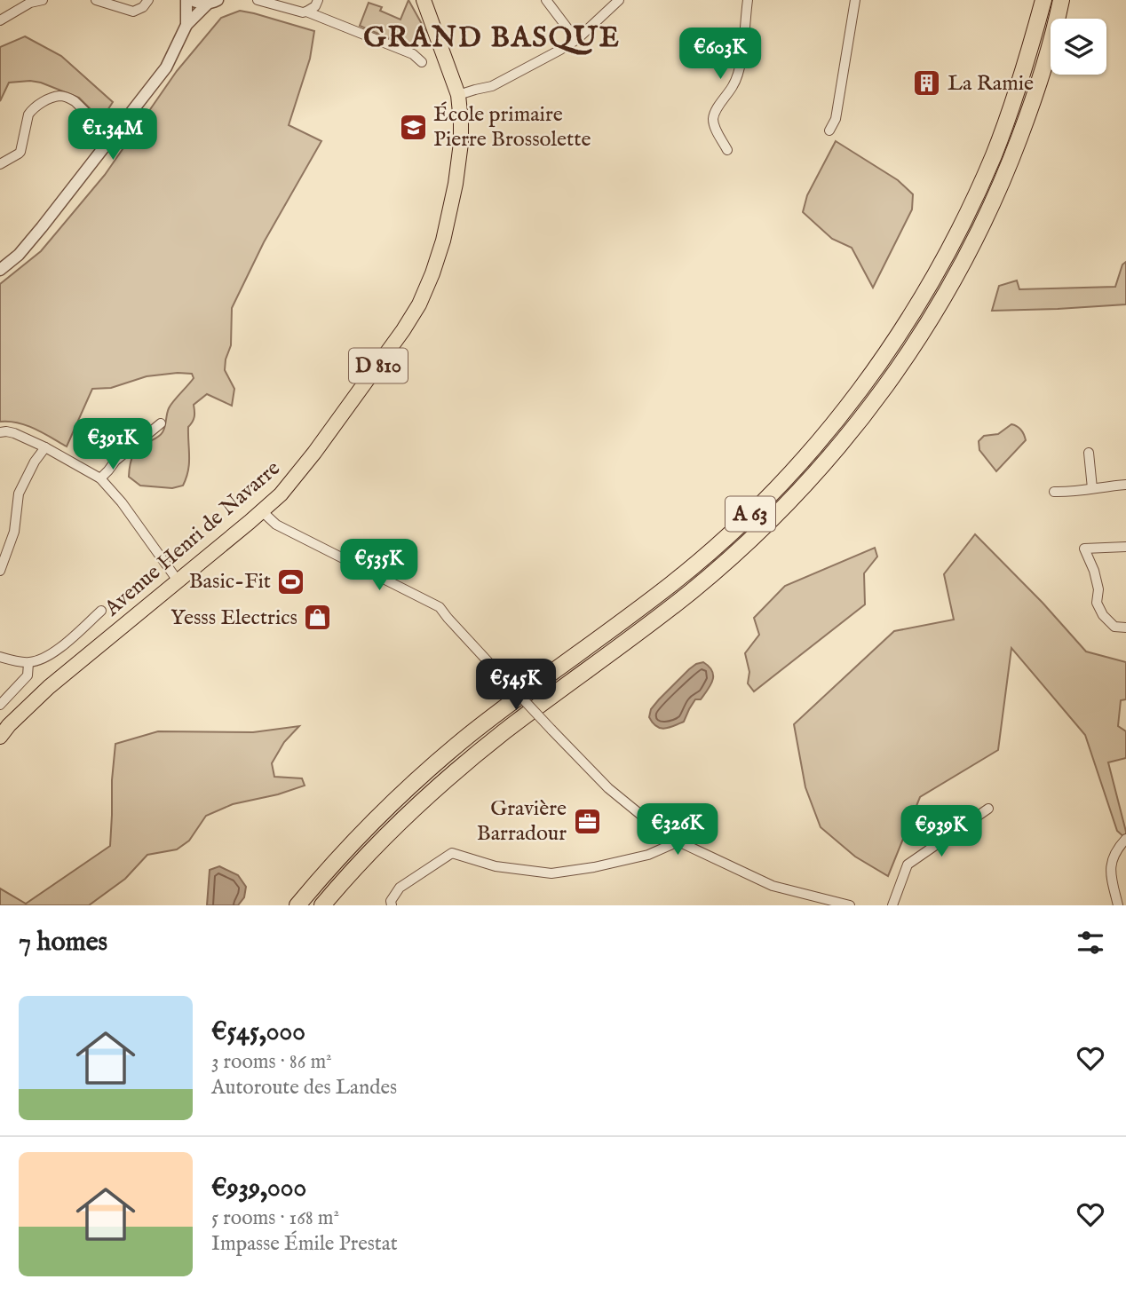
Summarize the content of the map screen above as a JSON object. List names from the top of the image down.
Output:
{
  "streets": {
    "highway": ["A 63"],
    "main road": ["D 810", "Avenue Henri de Navarre"]
  },
  "districts": ["GRAND BASQUE"],
  "places": {
    "building": ["La Ramie"],
    "school or university": ["École primaire Pierre Brossolette"],
    "sports": ["Basic-Fit"],
    "shop": ["Yesss Electrics"],
    "office": ["Gravière Barradour"]
  },
  "page": {
    "price": [
      "€603K",
      "€1.34M",
      "€391K",
      "€535K",
      "€545K",
      "€326K",
      "€939K"
    ],
    "heading": "7 homes",
    "list": [
      {
        "name": "€545,000",
        "note": "3 rooms · 86 m² · Autoroute des Landes"
      },
      {
        "name": "€939,000",
        "note": "5 rooms · 168 m² · Impasse Émile Prestat"
      }
    ]
  }
}
